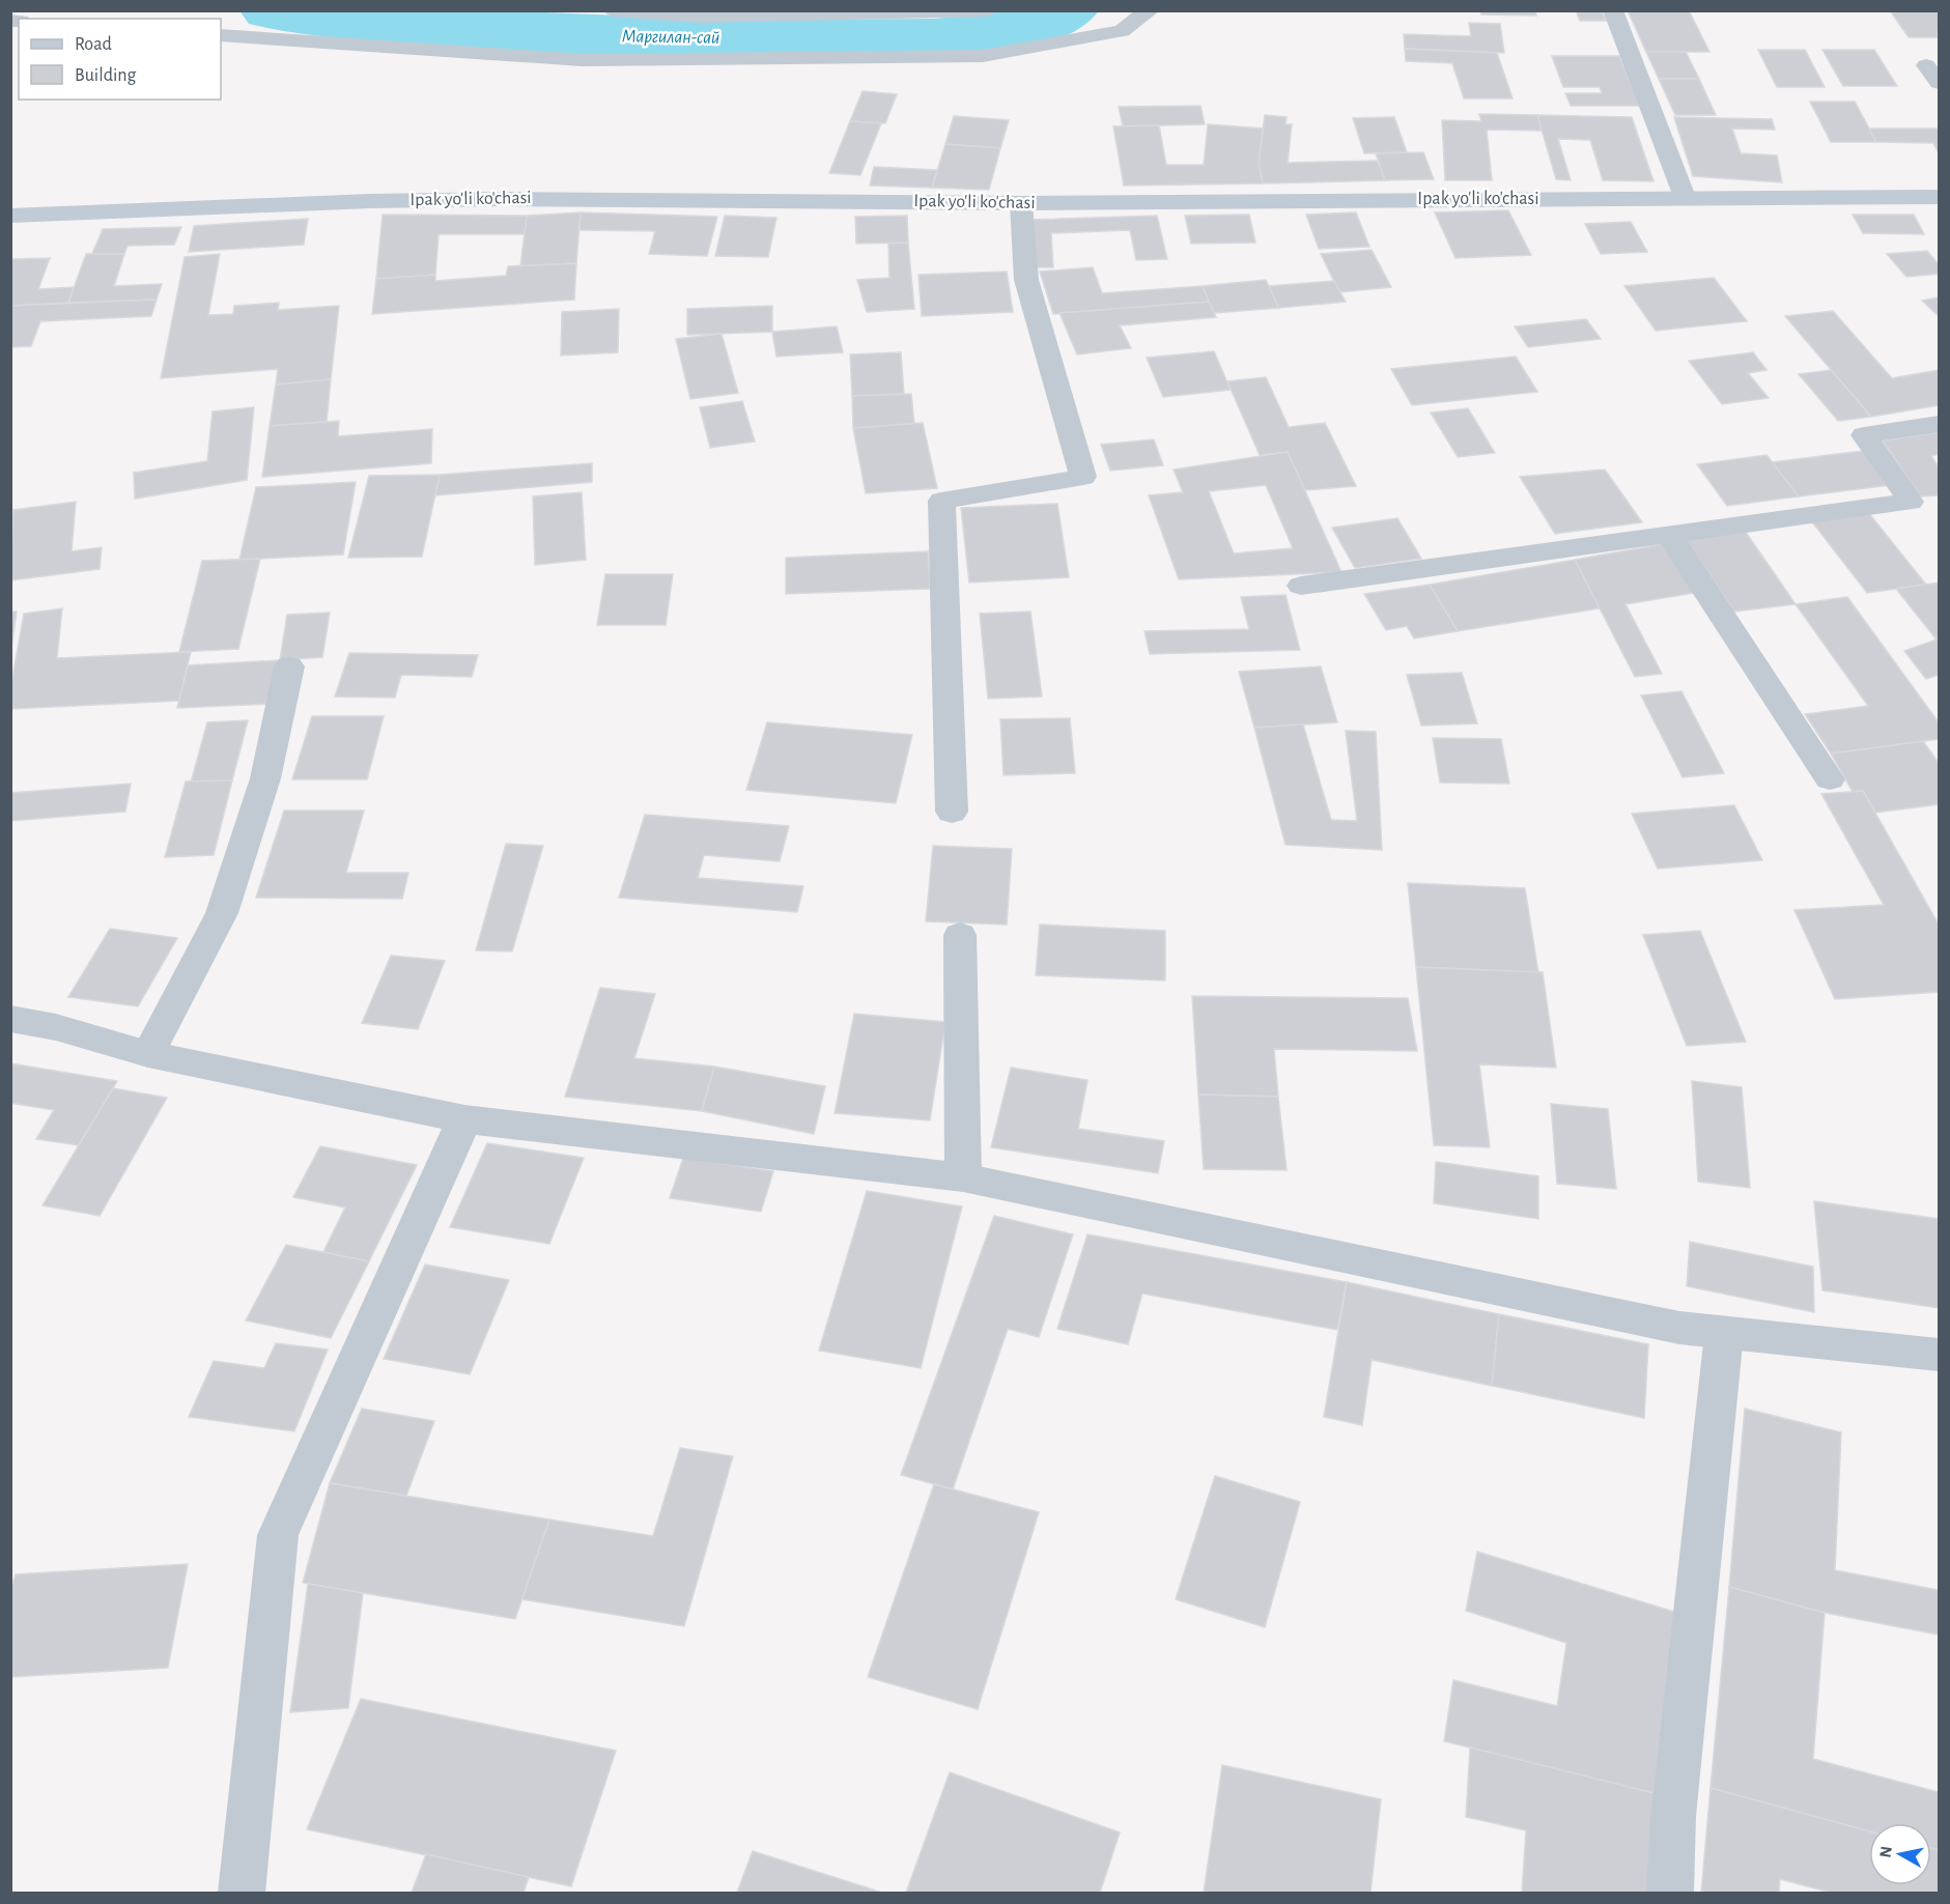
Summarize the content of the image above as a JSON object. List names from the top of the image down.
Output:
{
  "streets": {
    "main road": ["Ipak yo'li ko'chasi"]
  },
  "water": ["Маргилан-сай"],
  "legend": ["Road", "Building"],
  "north": "left"
}
